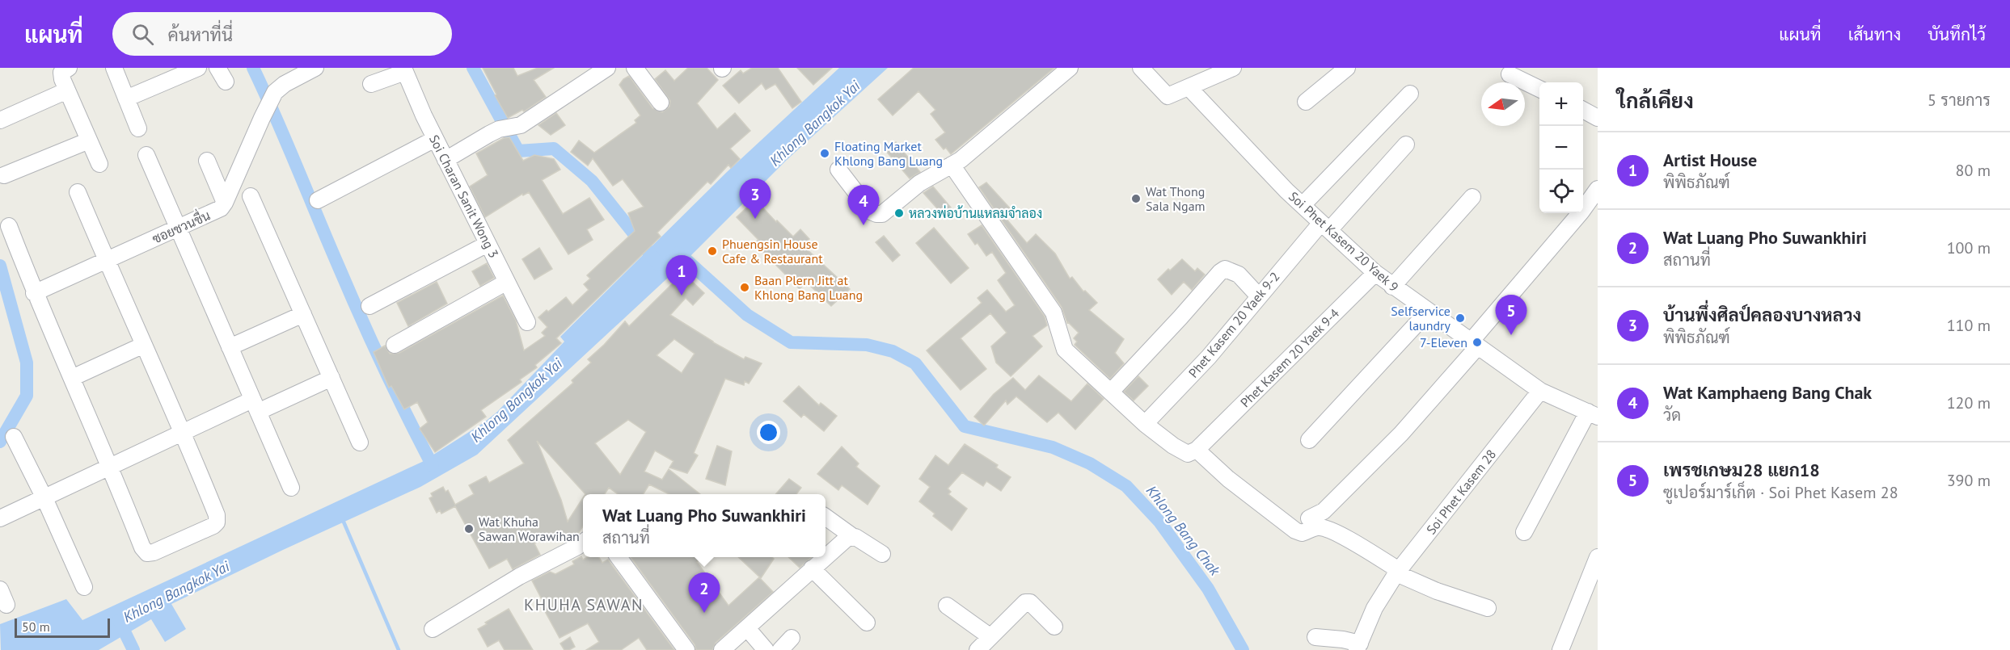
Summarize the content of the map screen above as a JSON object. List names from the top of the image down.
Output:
{
  "streets": {
    "street": [
      "Soi Charan Sanit Wong 3",
      "ซอยชวนชื่น",
      "Soi Phet Kasem 20 Yaek 9",
      "Phet Kasem 20 Yaek 9-2",
      "Phet Kasem 20 Yaek 9-4",
      "Soi Phet Kasem 28"
    ]
  },
  "crossings": [
    ["Soi Phet Kasem 20 Yaek 9", "Phet Kasem 20 Yaek 9-2"],
    ["Soi Phet Kasem 20 Yaek 9", "Phet Kasem 20 Yaek 9-4"],
    ["Soi Phet Kasem 20 Yaek 9", "Soi Phet Kasem 28"]
  ],
  "districts": ["KHUHA SAWAN"],
  "water": ["Khlong Bangkok Yai", "Khlong Bang Chak"],
  "places": [
    "Floating Market Khlong Bang Luang",
    "Wat Thong Sala Ngam",
    "หลวงพ่อบ้านแหลมจำลอง",
    "Phuengsin House Cafe & Restaurant",
    "Baan Plern Jitt at Khlong Bang Luang",
    "Selfservice laundry",
    "7-Eleven",
    "Wat Khuha Sawan Worawihan"
  ],
  "scale_bar": "50 m",
  "north": "left",
  "page": {
    "header": "แผนที่",
    "search": "ค้นหาที่นี่",
    "nav": ["แผนที่", "เส้นทาง", "บันทึกไว้"],
    "heading": ["ใกล้เคียง", "5 รายการ"],
    "map_buttons": ["+", "−"],
    "list": [
      {
        "mark": "1",
        "name": "Artist House",
        "note": "พิพิธภัณฑ์",
        "value": "80 m"
      },
      {
        "mark": "2",
        "name": "Wat Luang Pho Suwankhiri",
        "note": "สถานที่",
        "value": "100 m"
      },
      {
        "mark": "3",
        "name": "บ้านพึ่งศิลป์คลองบางหลวง",
        "note": "พิพิธภัณฑ์",
        "value": "110 m"
      },
      {
        "mark": "4",
        "name": "Wat Kamphaeng Bang Chak",
        "note": "วัด",
        "value": "120 m"
      },
      {
        "mark": "5",
        "name": "เพรชเกษม28 แยก18",
        "note": "ซูเปอร์มาร์เก็ต · Soi Phet Kasem 28",
        "value": "390 m"
      }
    ],
    "pins": [
      "3",
      "4",
      "1",
      "5",
      "2"
    ],
    "popup": ["Wat Luang Pho Suwankhiri", "สถานที่"],
    "scale": "50 m"
  }
}
